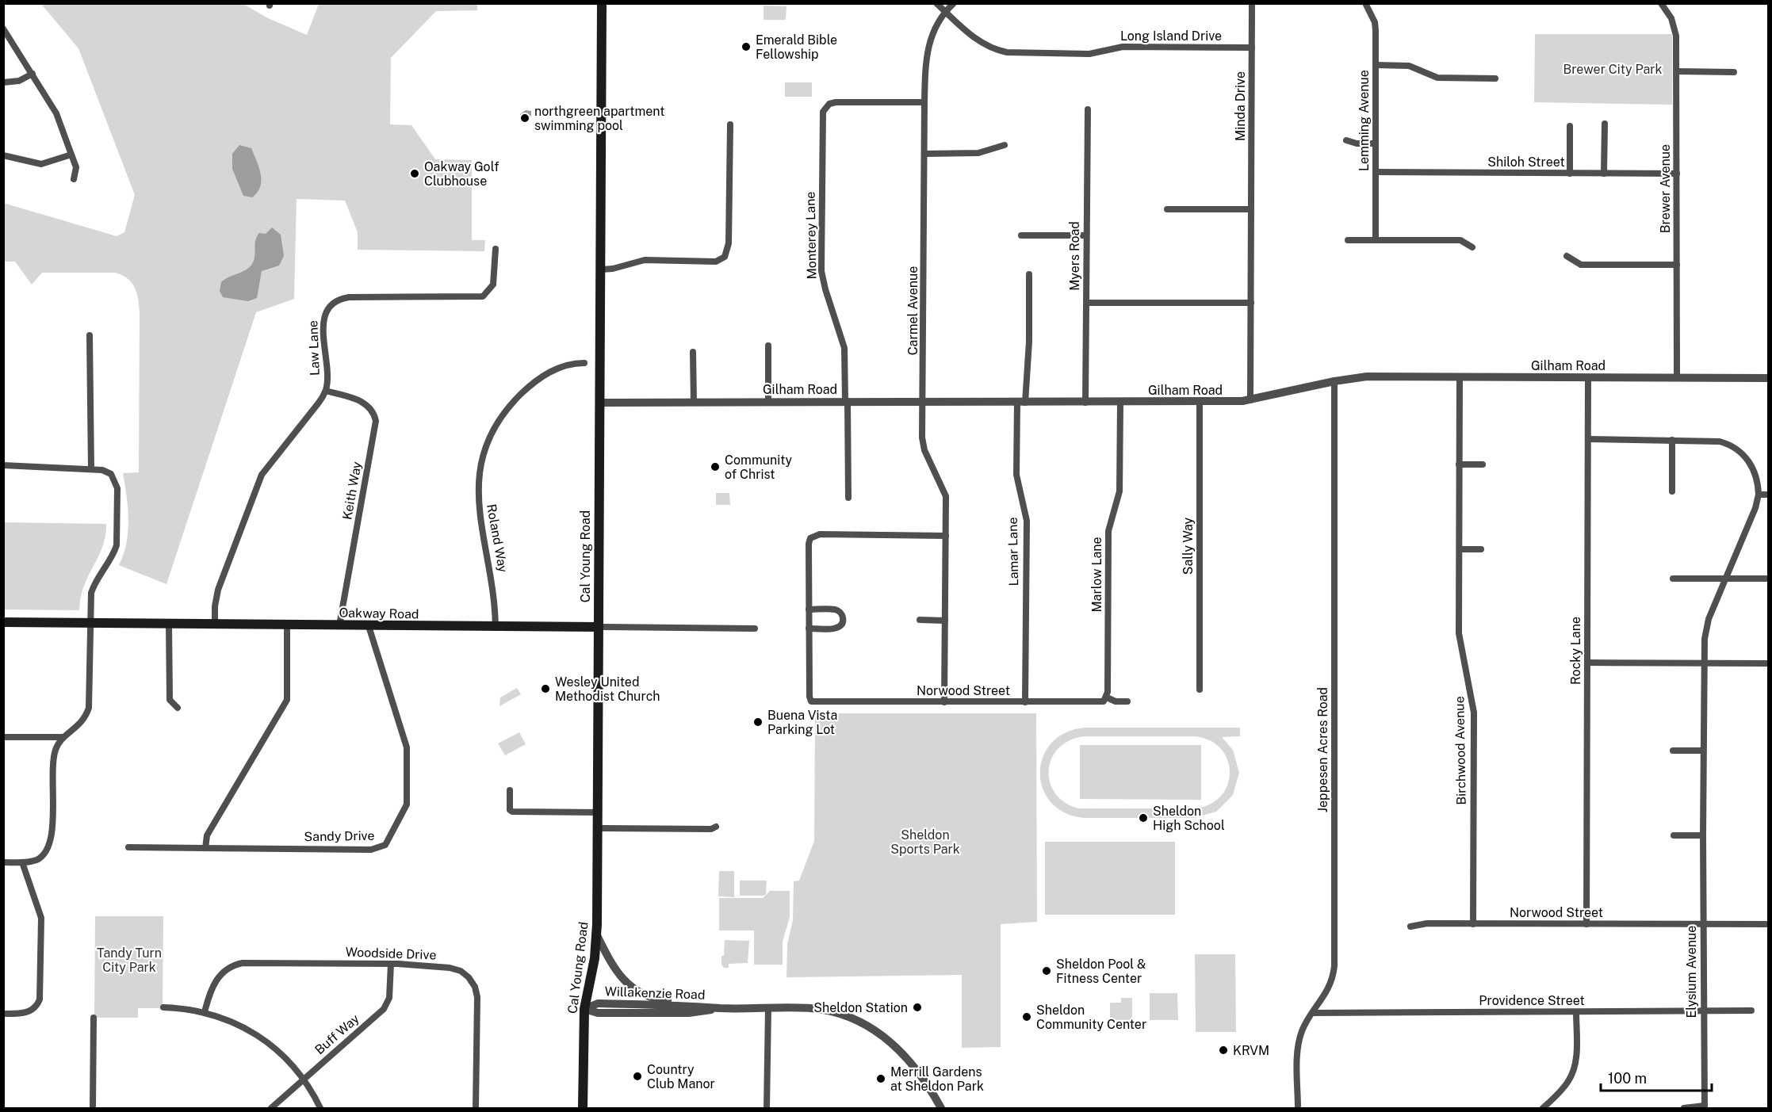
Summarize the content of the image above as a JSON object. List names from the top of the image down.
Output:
{
  "streets": {
    "main road": ["Cal Young Road", "Oakway Road"],
    "street": [
      "Long Island Drive",
      "Minda Drive",
      "Lemming Avenue",
      "Shiloh Street",
      "Brewer Avenue",
      "Monterey Lane",
      "Myers Road",
      "Carmel Avenue",
      "Law Lane",
      "Gilham Road",
      "Keith Way",
      "Roland Way",
      "Sally Way",
      "Lamar Lane",
      "Marlow Lane",
      "Rocky Lane",
      "Norwood Street",
      "Jeppesen Acres Road",
      "Birchwood Avenue",
      "Sandy Drive",
      "Woodside Drive",
      "Elysium Avenue",
      "Willakenzie Road",
      "Providence Street",
      "Buff Way"
    ]
  },
  "crossings": [
    ["Long Island Drive", "Minda Drive"],
    ["Long Island Drive", "Carmel Avenue"],
    ["Minda Drive", "Gilham Road"],
    ["Lemming Avenue", "Shiloh Street"],
    ["Shiloh Street", "Brewer Avenue"],
    ["Brewer Avenue", "Gilham Road"],
    ["Monterey Lane", "Carmel Avenue"],
    ["Monterey Lane", "Gilham Road"],
    ["Myers Road", "Gilham Road"],
    ["Carmel Avenue", "Gilham Road"],
    ["Carmel Avenue", "Norwood Street"],
    ["Law Lane", "Keith Way"],
    ["Law Lane", "Oakway Road"],
    ["Gilham Road", "Sally Way"],
    ["Gilham Road", "Lamar Lane"],
    ["Gilham Road", "Cal Young Road"],
    ["Gilham Road", "Marlow Lane"],
    ["Gilham Road", "Rocky Lane"],
    ["Gilham Road", "Jeppesen Acres Road"],
    ["Gilham Road", "Birchwood Avenue"],
    ["Keith Way", "Oakway Road"],
    ["Roland Way", "Oakway Road"],
    ["Lamar Lane", "Norwood Street"],
    ["Cal Young Road", "Oakway Road"],
    ["Cal Young Road", "Willakenzie Road"],
    ["Marlow Lane", "Norwood Street"],
    ["Oakway Road", "Sandy Drive"],
    ["Rocky Lane", "Norwood Street"],
    ["Rocky Lane", "Elysium Avenue"],
    ["Norwood Street", "Birchwood Avenue"],
    ["Norwood Street", "Elysium Avenue"],
    ["Jeppesen Acres Road", "Providence Street"],
    ["Woodside Drive", "Buff Way"],
    ["Elysium Avenue", "Providence Street"]
  ],
  "parks": ["Brewer City Park", "Sheldon Sports Park", "Tandy Turn City Park"],
  "places": [
    "Emerald Bible Fellowship",
    "northgreen apartment swimming pool",
    "Oakway Golf Clubhouse",
    "Community of Christ",
    "Wesley United Methodist Church",
    "Buena Vista Parking Lot",
    "Sheldon High School",
    "Sheldon Pool & Fitness Center",
    "Sheldon Station",
    "Sheldon Community Center",
    "KRVM",
    "Country Club Manor",
    "Merrill Gardens at Sheldon Park"
  ],
  "scale_bar": "100 m"
}
